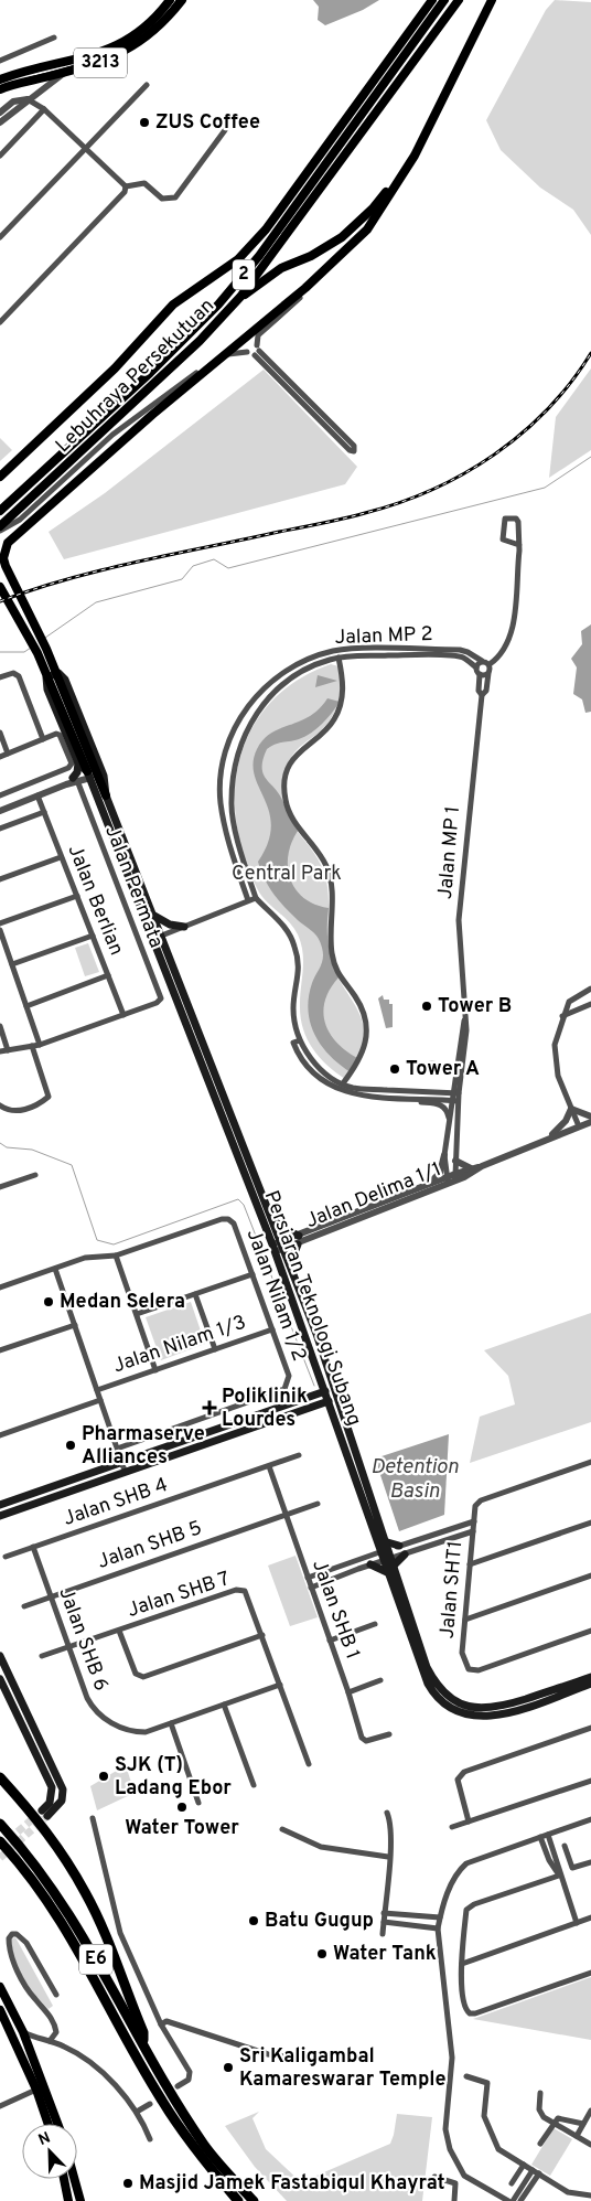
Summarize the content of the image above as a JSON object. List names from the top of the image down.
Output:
{
  "streets": {
    "highway": ["E6"],
    "main road": [
      "3213",
      "2",
      "Lebuhraya Persekutuan",
      "Persiaran Teknologi Subang"
    ],
    "street": [
      "Jalan MP 2",
      "Jalan MP 1",
      "Jalan Permata",
      "Jalan Berlian",
      "Jalan Delima 1/1",
      "Jalan Nilam 1/2",
      "Jalan Nilam 1/3",
      "Jalan SHB 4",
      "Jalan SHB 5",
      "Jalan SHT1",
      "Jalan SHB 7",
      "Jalan SHB 1",
      "Jalan SHB 6"
    ]
  },
  "crossings": [
    ["Jalan MP 2", "Jalan MP 1"],
    ["Jalan MP 1", "Jalan Delima 1/1"],
    ["Jalan Permata", "Jalan Berlian"],
    ["Jalan Delima 1/1", "Persiaran Teknologi Subang"],
    ["Jalan Nilam 1/2", "Jalan Nilam 1/3"],
    ["Jalan SHB 4", "Jalan SHB 1"],
    ["Jalan SHB 4", "Jalan SHB 6"],
    ["Jalan SHB 5", "Jalan SHB 1"],
    ["Jalan SHB 5", "Jalan SHB 6"],
    ["Jalan SHB 7", "Jalan SHB 6"]
  ],
  "water": ["Detention Basin"],
  "parks": ["Central Park"],
  "places": {
    "other": [
      "ZUS Coffee",
      "Tower B",
      "Tower A",
      "Medan Selera",
      "Pharmaserve Alliances",
      "SJK (T) Ladang Ebor",
      "Water Tower",
      "Batu Gugup",
      "Water Tank",
      "Sri Kaligambal Kamareswarar Temple",
      "Masjid Jamek Fastabiqul Khayrat"
    ],
    "health": ["Poliklinik Lourdes"]
  },
  "north": "top left"
}
